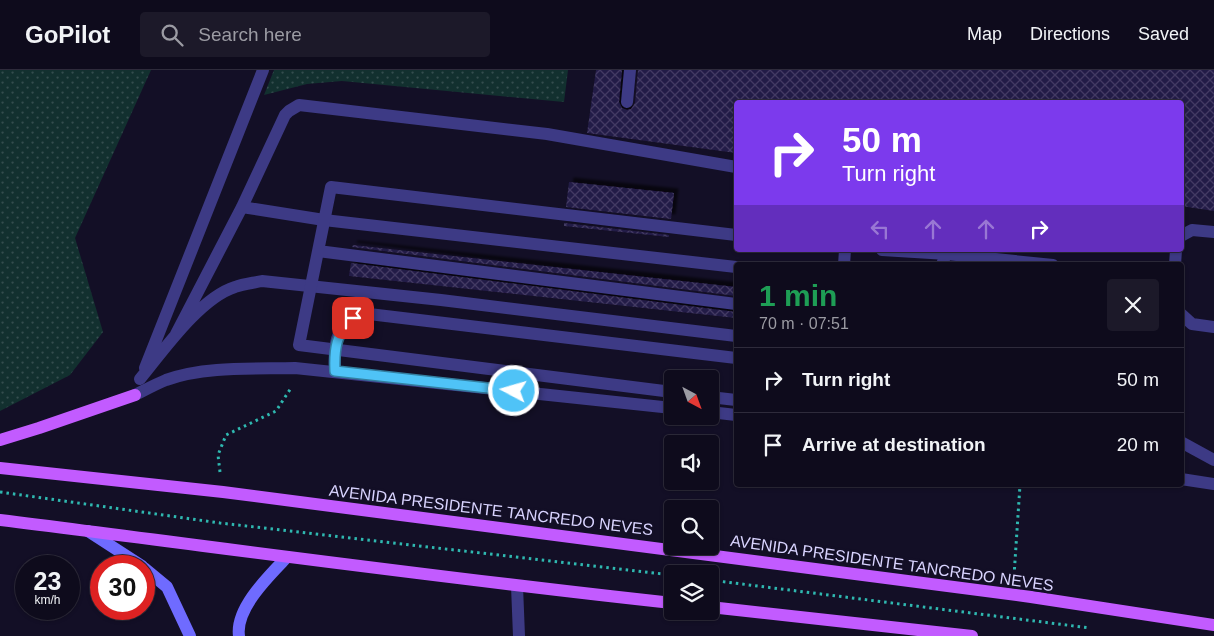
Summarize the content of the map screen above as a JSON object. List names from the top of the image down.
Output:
{
  "streets": {
    "main road": ["AVENIDA PRESIDENTE TANCREDO NEVES"]
  },
  "north": "bottom right",
  "page": {
    "header": "GoPilot",
    "search": "Search here",
    "nav": ["Map", "Directions", "Saved"],
    "turn": ["50 m", "Turn right"],
    "heading": ["1 min", "70 m · 07:51"],
    "list": [
      {
        "name": "Turn right",
        "value": "50 m"
      },
      {
        "name": "Arrive at destination",
        "value": "20 m"
      }
    ],
    "speed": "23 km/h",
    "limit": "30"
  }
}
